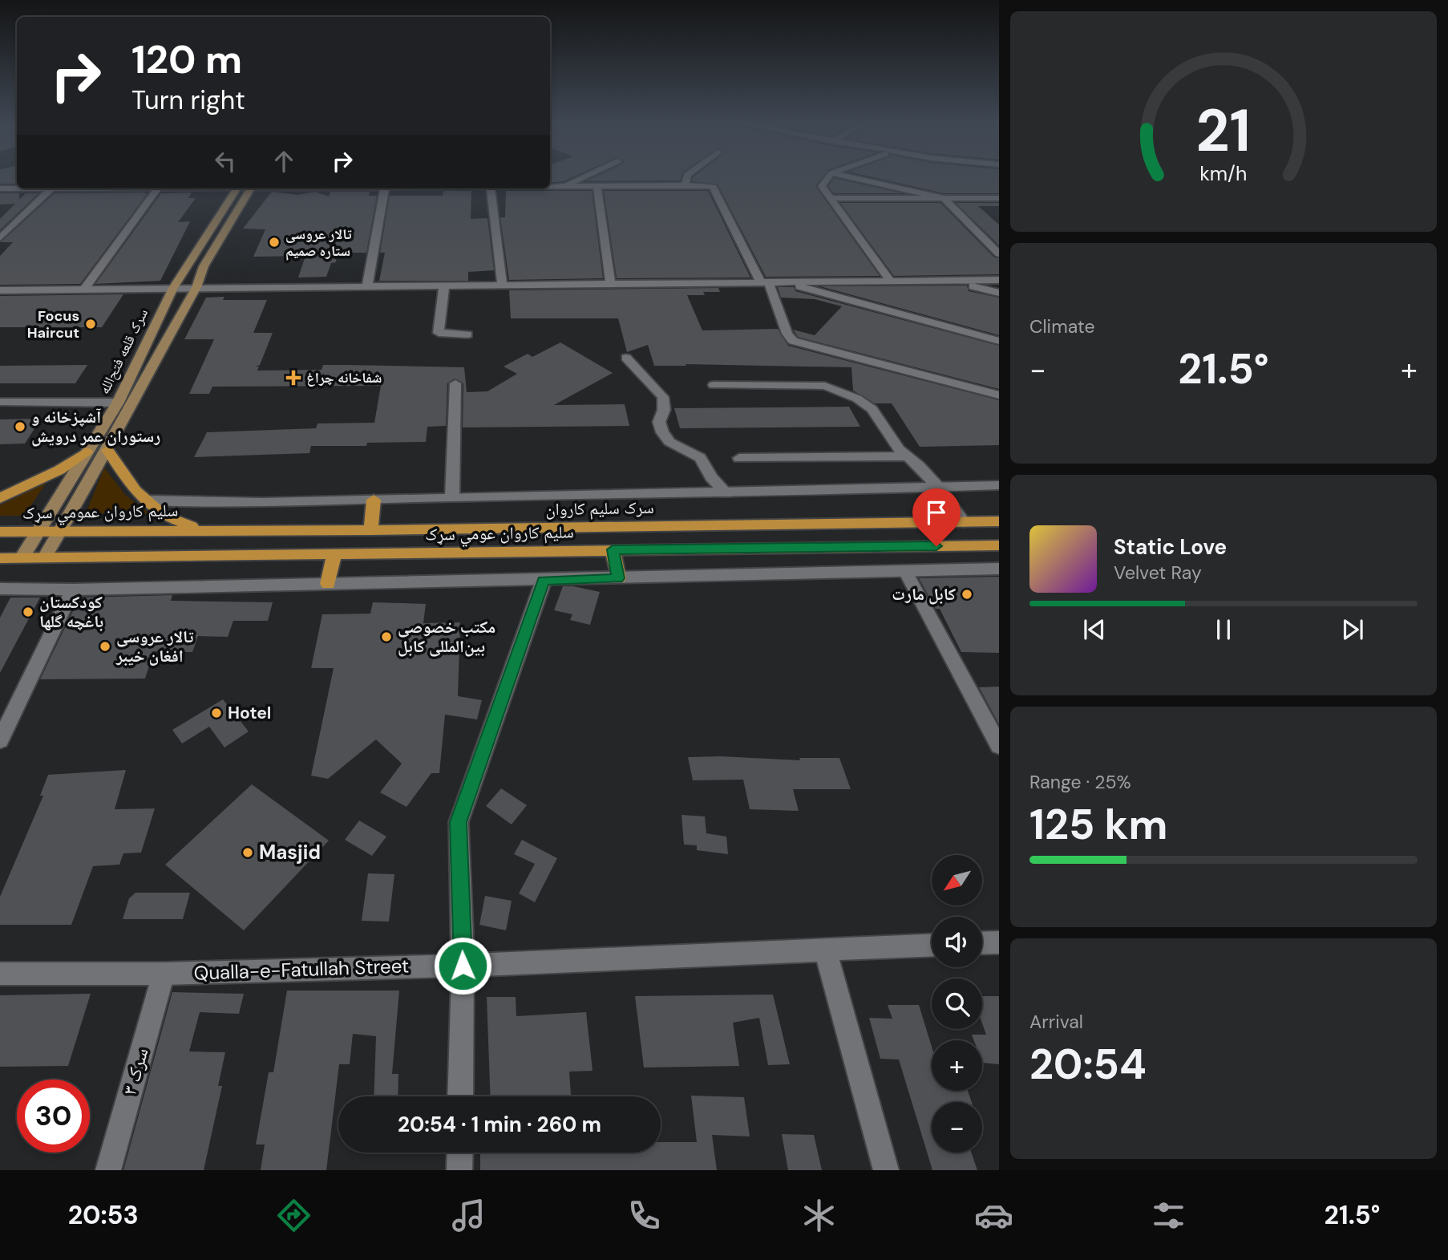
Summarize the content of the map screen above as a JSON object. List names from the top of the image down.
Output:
{
  "streets": {
    "main road": [
      "سرک قلعه فتح‌الله",
      "سرک سلیم کاروان",
      "سلیم کاروان عمومي سړک",
      "سلیم کاروان عومي سړک"
    ],
    "street": ["Qualla-e-Fatullah Street", "سرک ۳"]
  },
  "crossings": [
    ["سرک قلعه فتح‌الله", "سلیم کاروان عمومي سړک"],
    ["سرک قلعه فتح‌الله", "سلیم کاروان عومي سړک"],
    ["سرک سلیم کاروان", "سلیم کاروان عمومي سړک"],
    ["Qualla-e-Fatullah Street", "سرک ۳"]
  ],
  "places": {
    "other": [
      "تالار عروسی ستاره صمیم",
      "Focus Haircut",
      "آشپزخانه و رستوران عمر درویش",
      "کابل مارت",
      "کودکستان باغچه گلها",
      "مکتب خصوصی بین‌المللی کابل",
      "تالار عروسی افغان خیبر",
      "Hotel",
      "Masjid"
    ],
    "health": ["شفاخانه چراغ"]
  },
  "north": "bottom left",
  "page": {
    "turn": ["120 m", "Turn right"],
    "tile": [
      "Climate",
      ["Range · 25%", "125 km"],
      ["Arrival", "20:54"]
    ],
    "heat": ["−", "21.5°", "+"],
    "song": ["Static Love", "Velvet Ray"],
    "map_buttons": ["+", "−"],
    "limit": "30",
    "trip": "20:54 · 1 min · 260 m",
    "tabs": ["20:53", "21.5°"],
    "gauge": ["21", "km/h"]
  }
}
